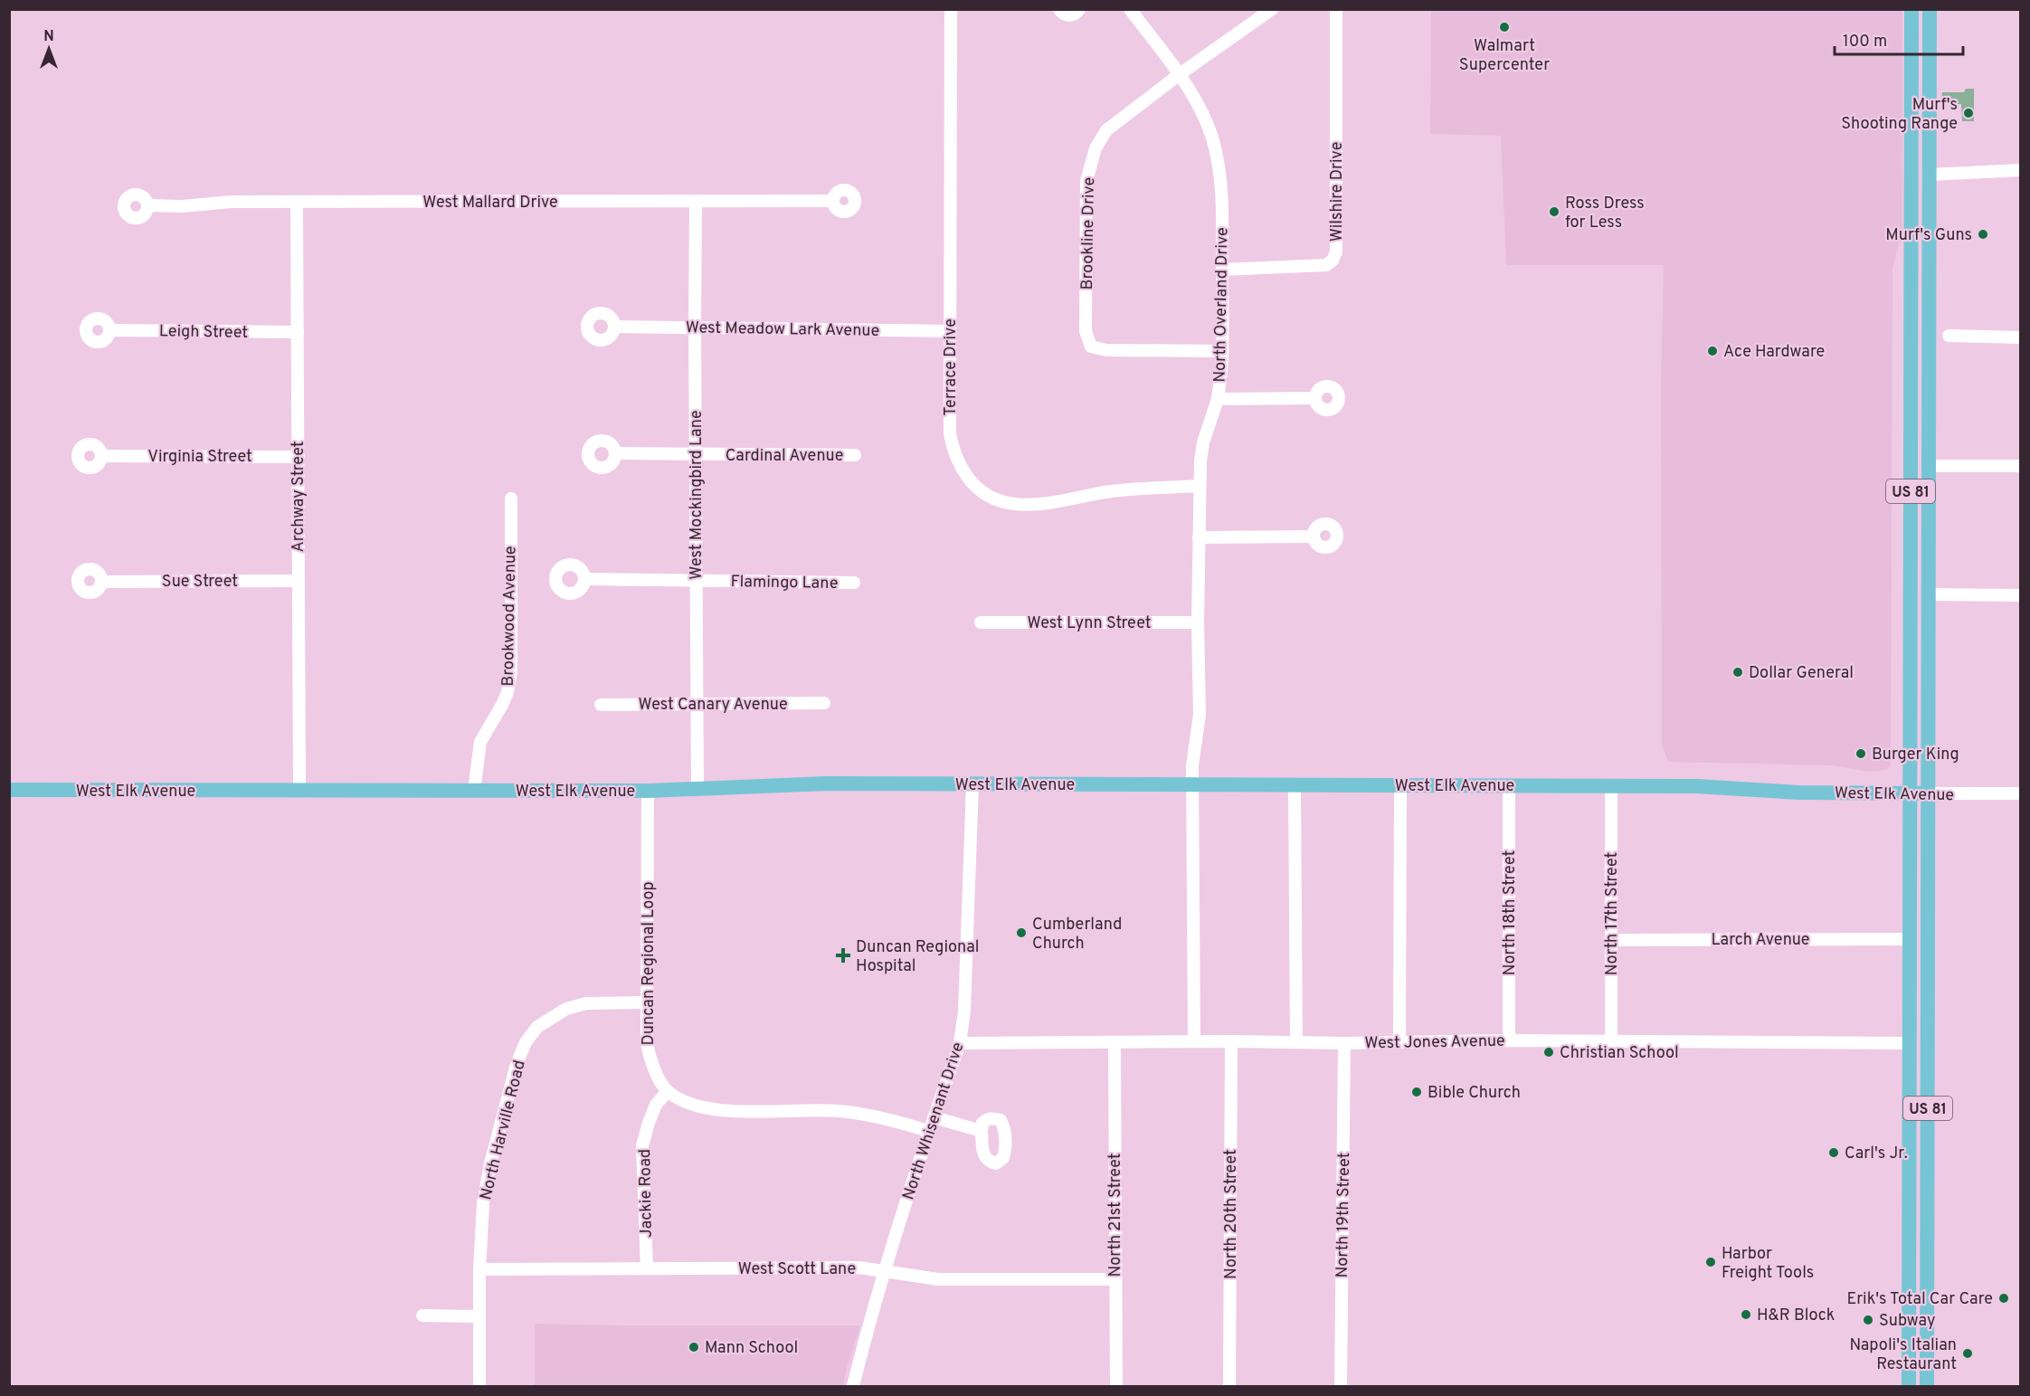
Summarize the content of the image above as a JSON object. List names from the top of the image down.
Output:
{
  "streets": {
    "main road": ["US 81", "West Elk Avenue"],
    "street": [
      "Wilshire Drive",
      "West Mallard Drive",
      "Brookline Drive",
      "North Overland Drive",
      "West Meadow Lark Avenue",
      "Leigh Street",
      "Terrace Drive",
      "Cardinal Avenue",
      "Virginia Street",
      "West Mockingbird Lane",
      "Archway Street",
      "Sue Street",
      "Flamingo Lane",
      "Brookwood Avenue",
      "West Lynn Street",
      "West Canary Avenue",
      "North 18th Street",
      "North 17th Street",
      "Larch Avenue",
      "Duncan Regional Loop",
      "West Jones Avenue",
      "North Whisenant Drive",
      "North Harville Road",
      "Jackie Road",
      "North 20th Street",
      "North 21st Street",
      "North 19th Street",
      "West Scott Lane"
    ]
  },
  "crossings": [
    ["Wilshire Drive", "North Overland Drive"],
    ["West Mallard Drive", "West Mockingbird Lane"],
    ["West Mallard Drive", "Archway Street"],
    ["Brookline Drive", "North Overland Drive"],
    ["North Overland Drive", "Terrace Drive"],
    ["North Overland Drive", "West Lynn Street"],
    ["North Overland Drive", "West Elk Avenue"],
    ["West Meadow Lark Avenue", "Terrace Drive"],
    ["West Meadow Lark Avenue", "West Mockingbird Lane"],
    ["Leigh Street", "Archway Street"],
    ["Cardinal Avenue", "West Mockingbird Lane"],
    ["Virginia Street", "Archway Street"],
    ["US 81", "West Elk Avenue"],
    ["US 81", "Larch Avenue"],
    ["US 81", "West Jones Avenue"],
    ["West Mockingbird Lane", "Flamingo Lane"],
    ["West Mockingbird Lane", "West Canary Avenue"],
    ["West Mockingbird Lane", "West Elk Avenue"],
    ["Archway Street", "Sue Street"],
    ["Archway Street", "West Elk Avenue"],
    ["Brookwood Avenue", "West Elk Avenue"],
    ["West Elk Avenue", "North 18th Street"],
    ["West Elk Avenue", "North 17th Street"],
    ["West Elk Avenue", "Duncan Regional Loop"],
    ["West Elk Avenue", "North Whisenant Drive"],
    ["North 18th Street", "West Jones Avenue"],
    ["North 17th Street", "Larch Avenue"],
    ["North 17th Street", "West Jones Avenue"],
    ["Duncan Regional Loop", "North Harville Road"],
    ["Duncan Regional Loop", "Jackie Road"],
    ["West Jones Avenue", "North Whisenant Drive"],
    ["West Jones Avenue", "North 20th Street"],
    ["West Jones Avenue", "North 21st Street"],
    ["West Jones Avenue", "North 19th Street"],
    ["North Whisenant Drive", "West Scott Lane"],
    ["North Harville Road", "West Scott Lane"],
    ["Jackie Road", "West Scott Lane"],
    ["North 21st Street", "West Scott Lane"]
  ],
  "places": {
    "other": [
      "Walmart Supercenter",
      "Murf's Shooting Range",
      "Ross Dress for Less",
      "Murf's Guns",
      "Ace Hardware",
      "Dollar General",
      "Burger King",
      "Cumberland Church",
      "Christian School",
      "Bible Church",
      "Carl's Jr.",
      "Harbor Freight Tools",
      "Erik's Total Car Care",
      "H&R Block",
      "Subway",
      "Mann School",
      "Napoli's Italian Restaurant"
    ],
    "health": ["Duncan Regional Hospital"]
  },
  "scale_bar": "100 m",
  "north": "top"
}
